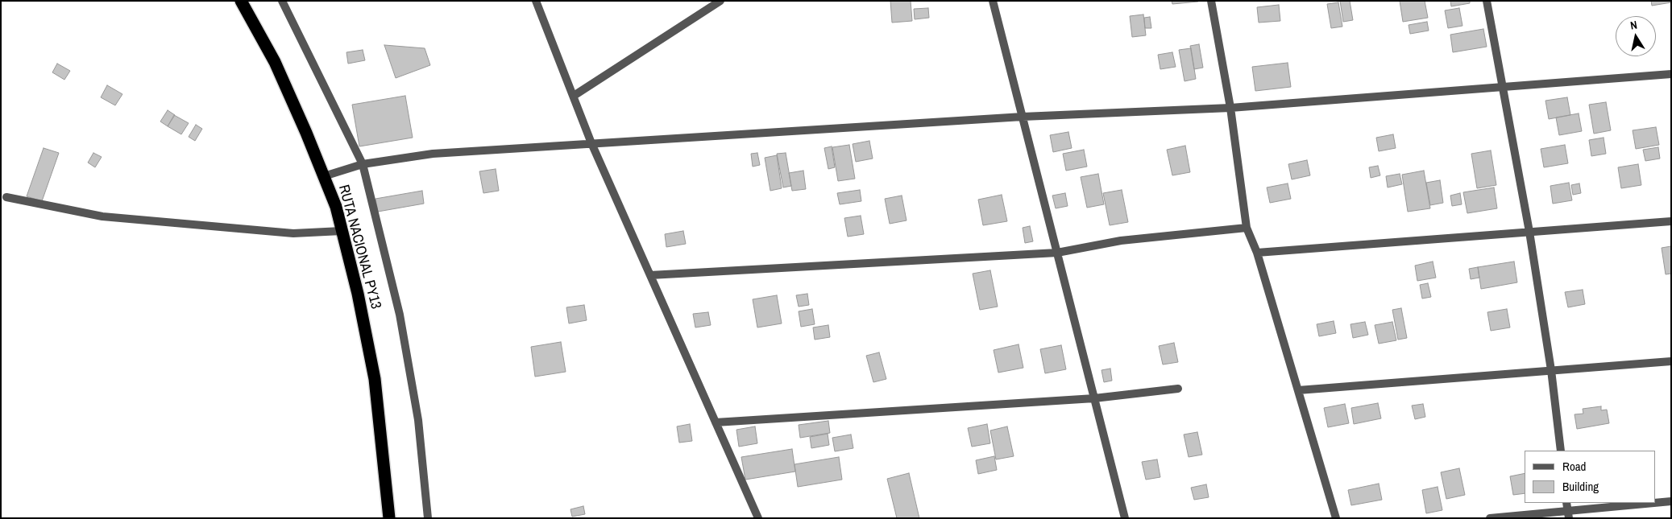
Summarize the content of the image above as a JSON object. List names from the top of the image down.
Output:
{
  "streets": {
    "highway": ["RUTA NACIONAL PY13"]
  },
  "legend": ["Road", "Building"],
  "north": "top"
}
